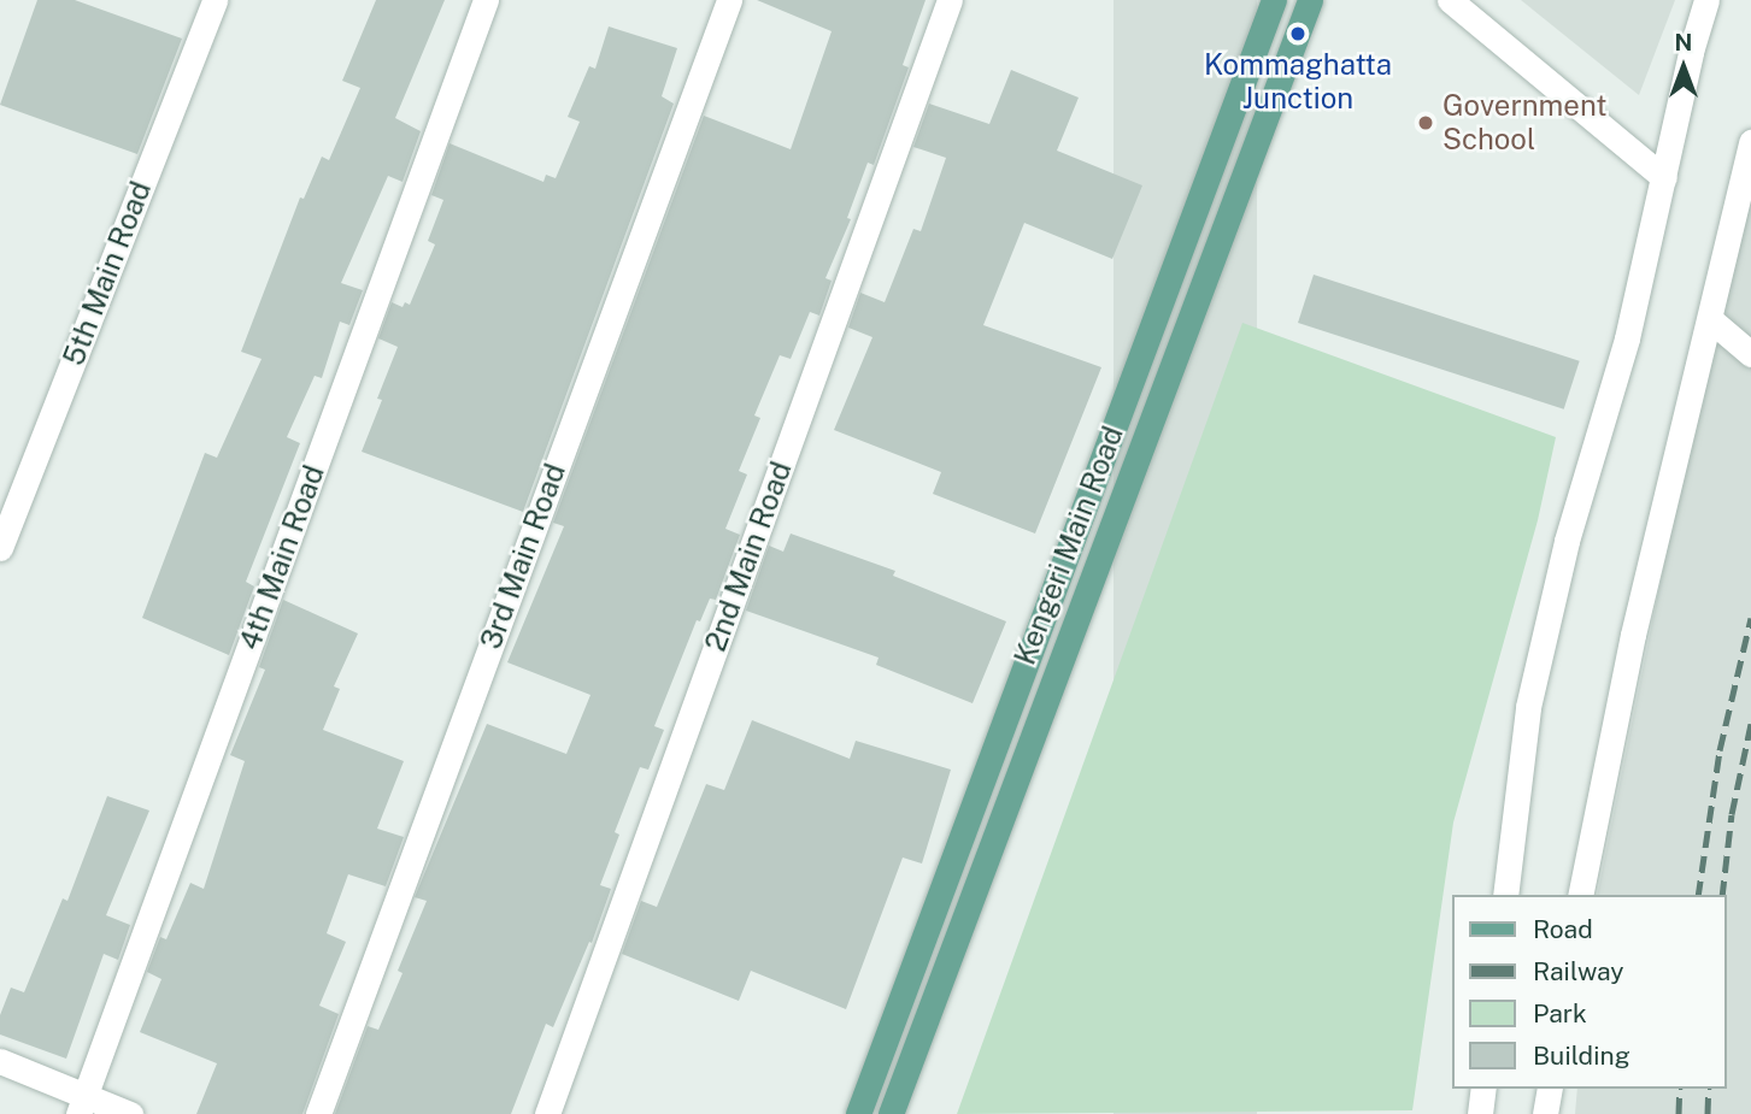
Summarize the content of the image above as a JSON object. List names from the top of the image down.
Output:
{
  "streets": {
    "main road": ["Kengeri Main Road"],
    "street": [
      "5th Main Road",
      "3rd Main Road",
      "2nd Main Road",
      "4th Main Road"
    ]
  },
  "places": ["Kommaghatta Junction", "Government School"],
  "legend": [
    "Road",
    "Railway",
    "Park",
    "Building"
  ],
  "north": "top"
}
